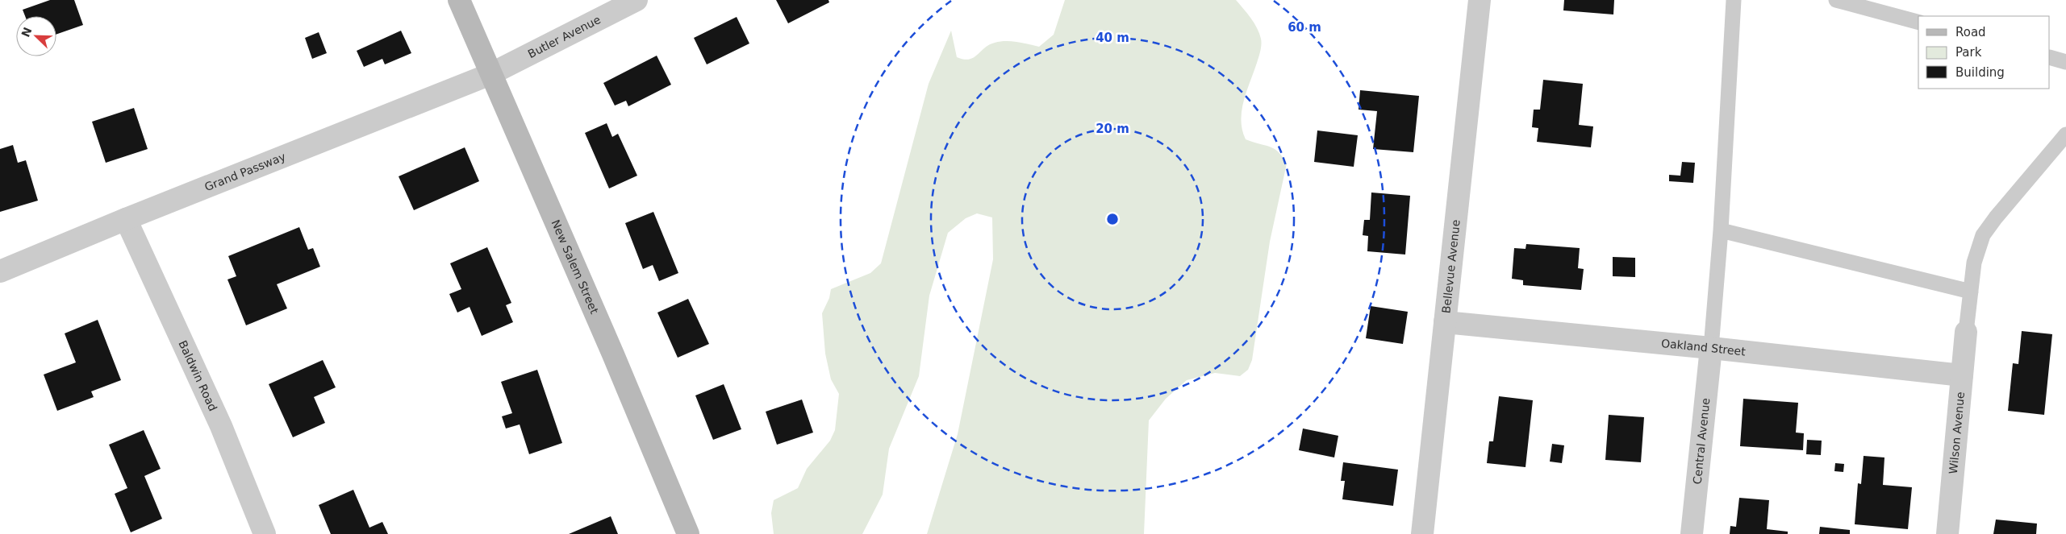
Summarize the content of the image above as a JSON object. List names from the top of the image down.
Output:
{
  "streets": {
    "street": [
      "Butler Avenue",
      "Grand Passway",
      "New Salem Street",
      "Bellevue Avenue",
      "Oakland Street",
      "Baldwin Road",
      "Wilson Avenue",
      "Central Avenue"
    ]
  },
  "crossings": [
    ["Butler Avenue", "Grand Passway"],
    ["Butler Avenue", "New Salem Street"],
    ["Grand Passway", "New Salem Street"],
    ["Grand Passway", "Baldwin Road"],
    ["Bellevue Avenue", "Oakland Street"],
    ["Oakland Street", "Wilson Avenue"],
    ["Oakland Street", "Central Avenue"]
  ],
  "legend": ["Road", "Park", "Building"],
  "north": "top left",
  "rings": ["60 m", "40 m", "20 m"]
}
